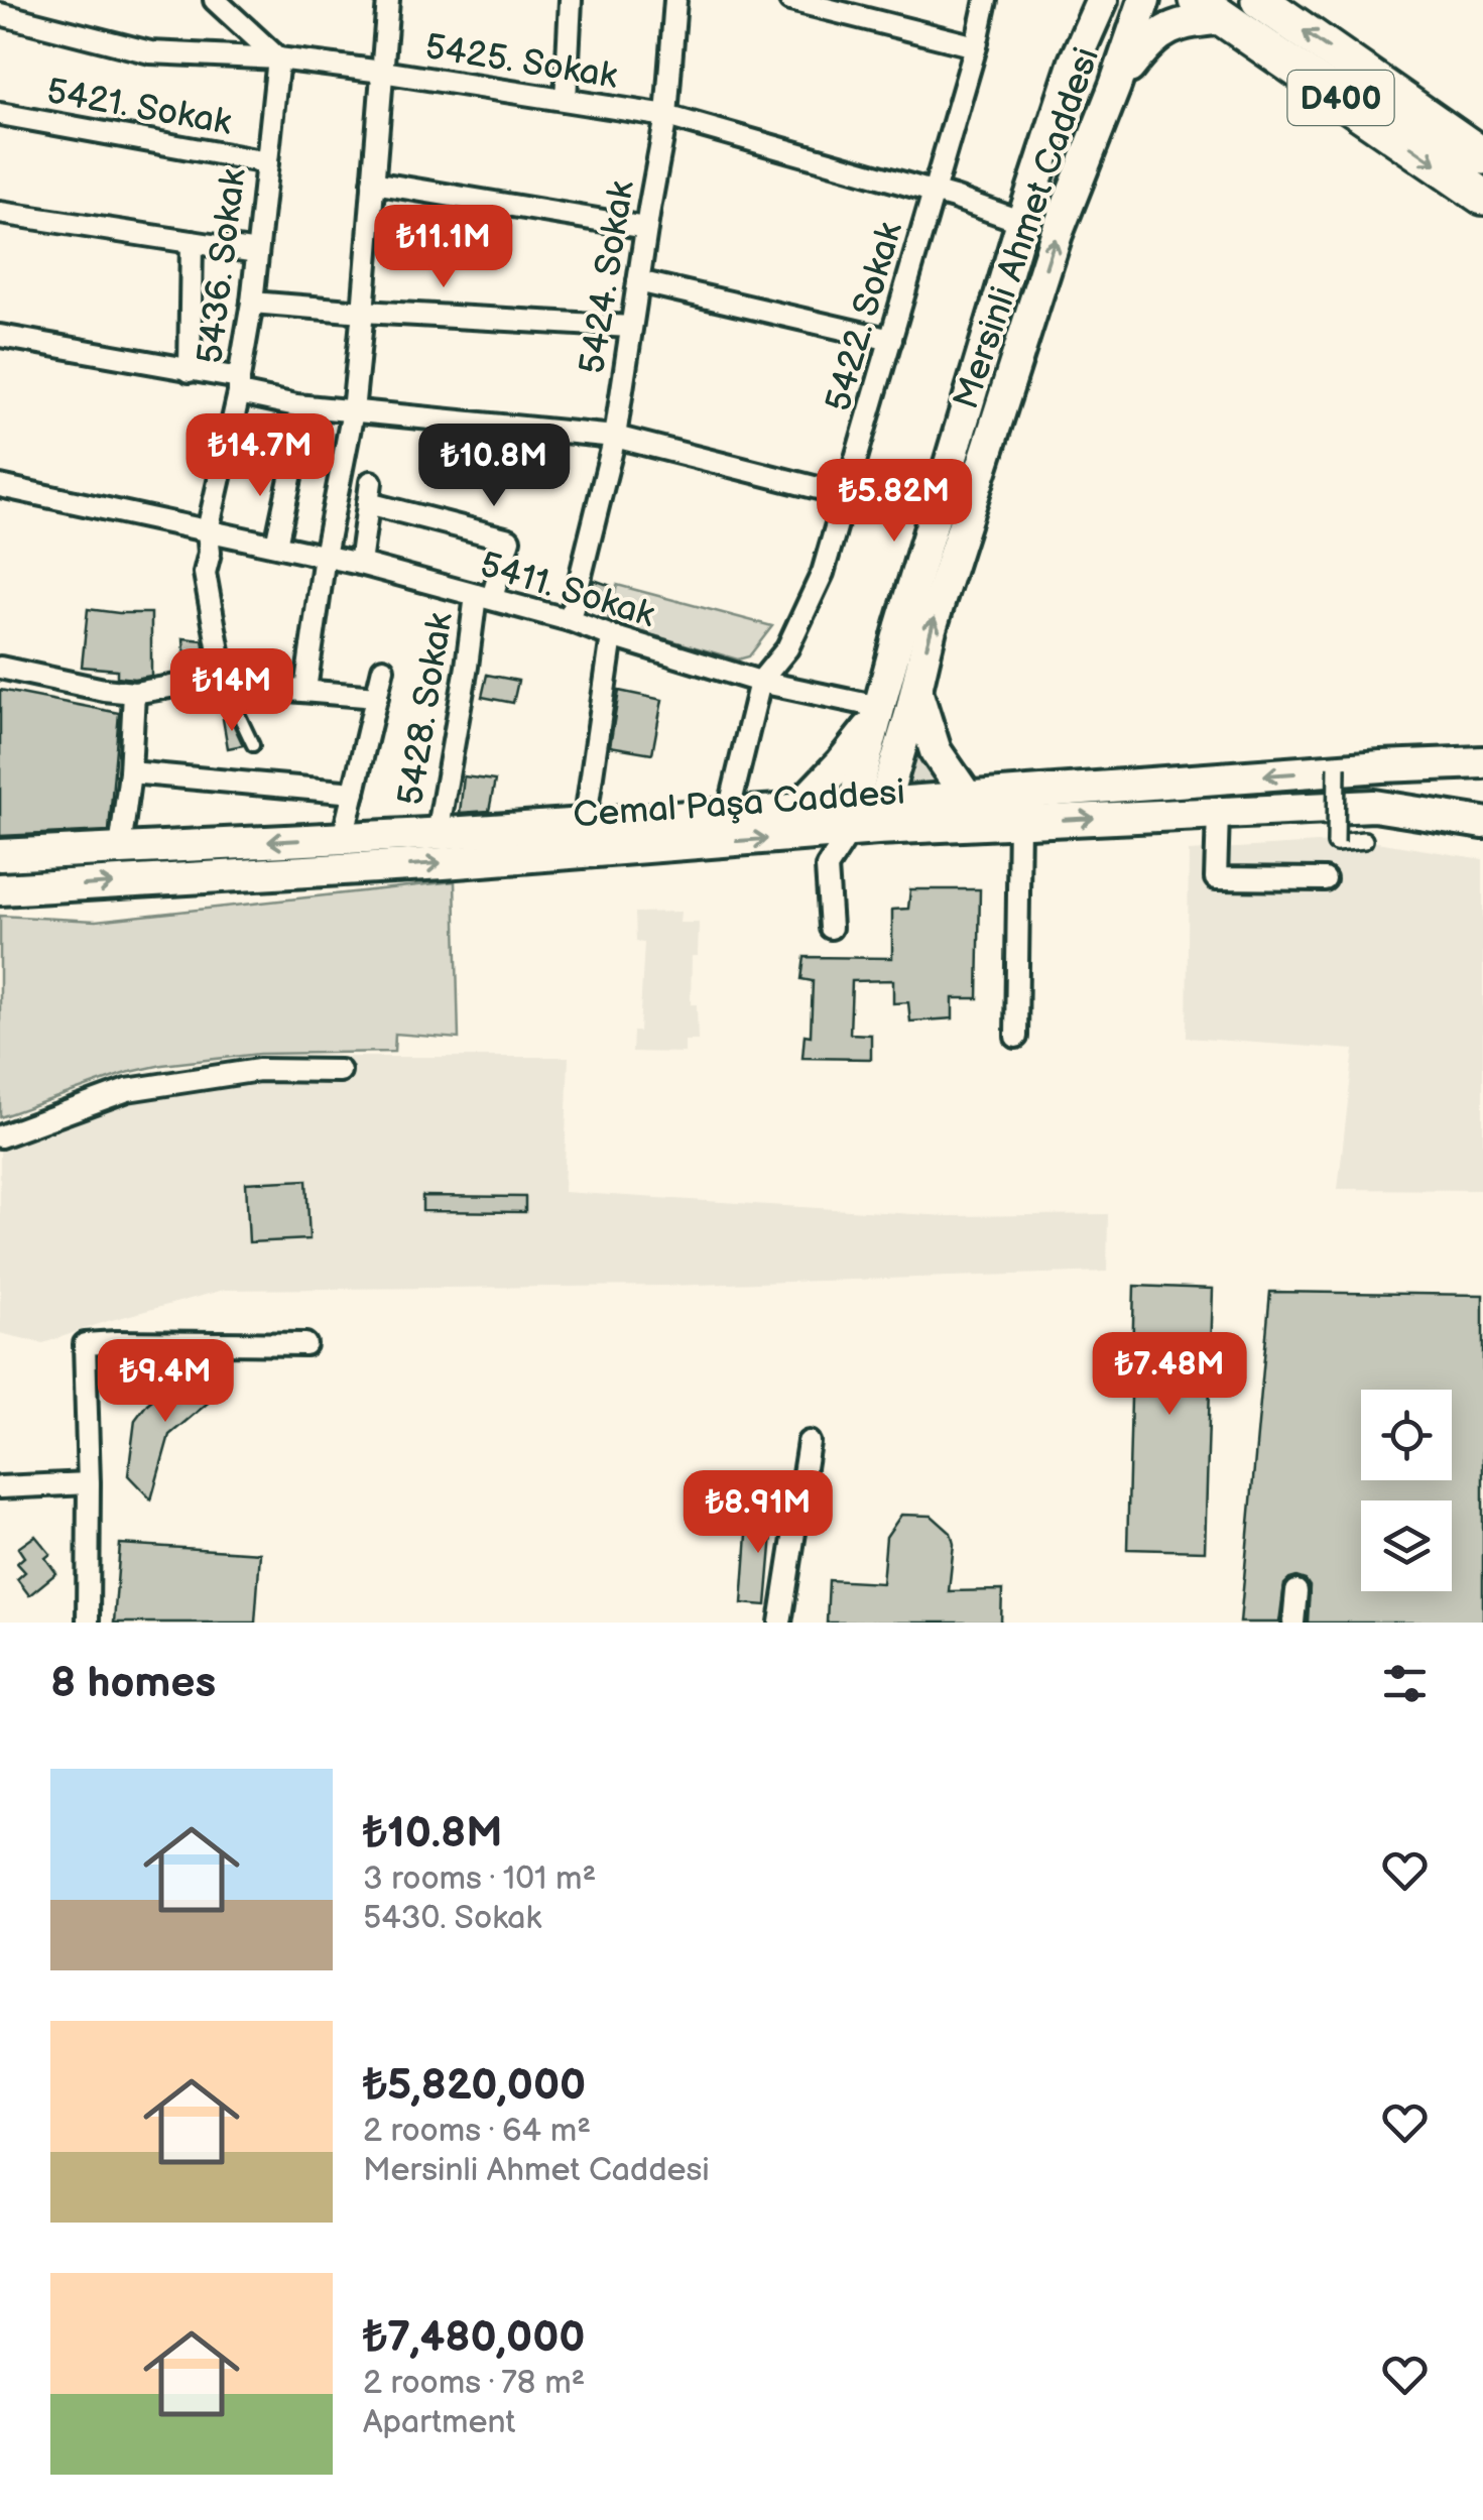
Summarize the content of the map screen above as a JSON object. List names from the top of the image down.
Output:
{
  "streets": {
    "highway": ["D400"],
    "main road": ["Mersinli Ahmet Caddesi", "Cemal Paşa Caddesi"],
    "street": [
      "5425. Sokak",
      "5421. Sokak",
      "5436. Sokak",
      "5424. Sokak",
      "5422. Sokak",
      "5411. Sokak",
      "5428. Sokak"
    ]
  },
  "crossings": [
    ["5425. Sokak", "Mersinli Ahmet Caddesi"],
    ["5425. Sokak", "5436. Sokak"],
    ["5425. Sokak", "5424. Sokak"],
    ["5425. Sokak", "5422. Sokak"],
    ["5421. Sokak", "5436. Sokak"],
    ["Mersinli Ahmet Caddesi", "5411. Sokak"],
    ["Mersinli Ahmet Caddesi", "Cemal Paşa Caddesi"],
    ["5436. Sokak", "5411. Sokak"],
    ["5424. Sokak", "5411. Sokak"],
    ["5422. Sokak", "5411. Sokak"],
    ["5422. Sokak", "Cemal Paşa Caddesi"],
    ["5411. Sokak", "5428. Sokak"],
    ["5428. Sokak", "Cemal Paşa Caddesi"]
  ],
  "page": {
    "price": [
      "₺11.1M",
      "₺14.7M",
      "₺10.8M",
      "₺5.82M",
      "₺14M",
      "₺7.48M",
      "₺9.4M",
      "₺8.91M"
    ],
    "heading": "8 homes",
    "list": [
      {
        "name": "₺10.8M",
        "note": "3 rooms · 101 m² · 5430. Sokak"
      },
      {
        "name": "₺5,820,000",
        "note": "2 rooms · 64 m² · Mersinli Ahmet Caddesi"
      },
      {
        "name": "₺7,480,000",
        "note": "2 rooms · 78 m² · Apartment"
      }
    ]
  }
}
